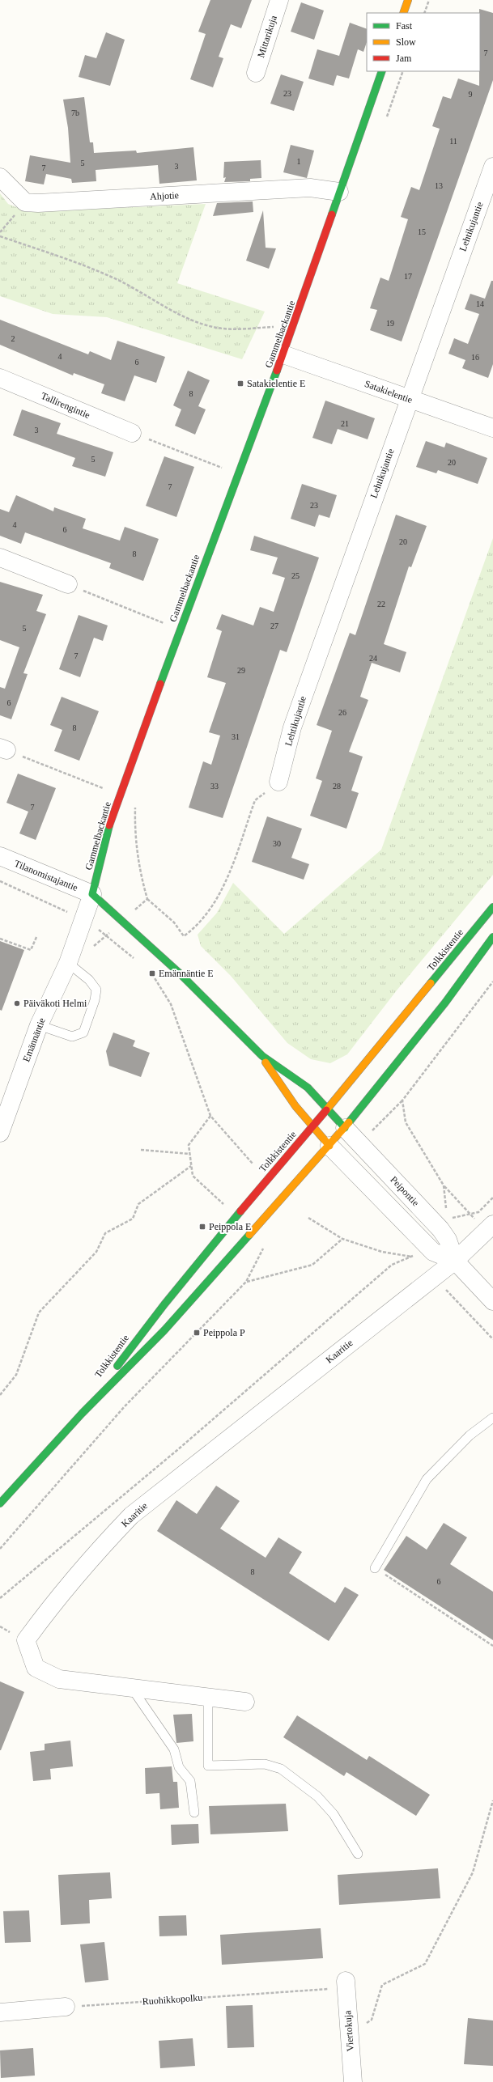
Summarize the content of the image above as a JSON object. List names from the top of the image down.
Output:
{
  "streets": {
    "street": [
      "Mittarikuja",
      "Ahjotie",
      "Lehtikujantie",
      "Gammelbackantie",
      "Satakielentie",
      "Tallirengintie",
      "Tilanomistajantie",
      "Tolkkistentie",
      "Emännäntie",
      "Peipontie",
      "Kaaritie",
      "Viertokuja"
    ],
    "path": ["Ruohikkopolku"]
  },
  "crossings": [
    ["Ahjotie", "Gammelbackantie"],
    ["Lehtikujantie", "Satakielentie"],
    ["Gammelbackantie", "Satakielentie"],
    ["Gammelbackantie", "Tilanomistajantie"],
    ["Gammelbackantie", "Emännäntie"],
    ["Tilanomistajantie", "Emännäntie"],
    ["Tolkkistentie", "Peipontie"],
    ["Peipontie", "Kaaritie"],
    ["Ruohikkopolku", "Viertokuja"]
  ],
  "places": {
    "transit": [
      "Satakielentie E",
      "Emännäntie E",
      "Peippola E",
      "Peippola P"
    ],
    "other": ["Päiväkoti Helmi"]
  },
  "house_numbers": [
    "7",
    "23",
    "9",
    "7b",
    "11",
    "1",
    "5",
    "3",
    "7",
    "13",
    "15",
    "17",
    "14",
    "19",
    "2",
    "4",
    "16",
    "6",
    "8",
    "21",
    "3",
    "5",
    "20",
    "7",
    "23",
    "4",
    "6",
    "20",
    "8",
    "25",
    "22",
    "27",
    "5",
    "7",
    "24",
    "29",
    "6",
    "26",
    "8",
    "31",
    "33",
    "28",
    "7",
    "30",
    "8",
    "6"
  ],
  "legend": ["Fast", "Slow", "Jam"]
}
